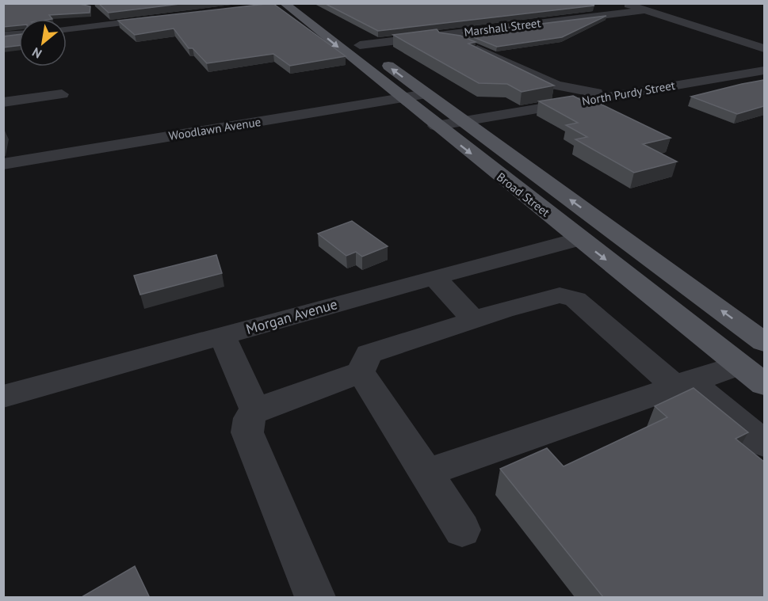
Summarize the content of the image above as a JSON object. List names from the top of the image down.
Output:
{
  "streets": {
    "main road": ["Broad Street"],
    "street": [
      "Marshall Street",
      "North Purdy Street",
      "Woodlawn Avenue",
      "Morgan Avenue"
    ]
  },
  "crossings": [
    ["Marshall Street", "Broad Street"],
    ["North Purdy Street", "Broad Street"],
    ["Woodlawn Avenue", "Broad Street"],
    ["Broad Street", "Morgan Avenue"]
  ],
  "north": "bottom left"
}
